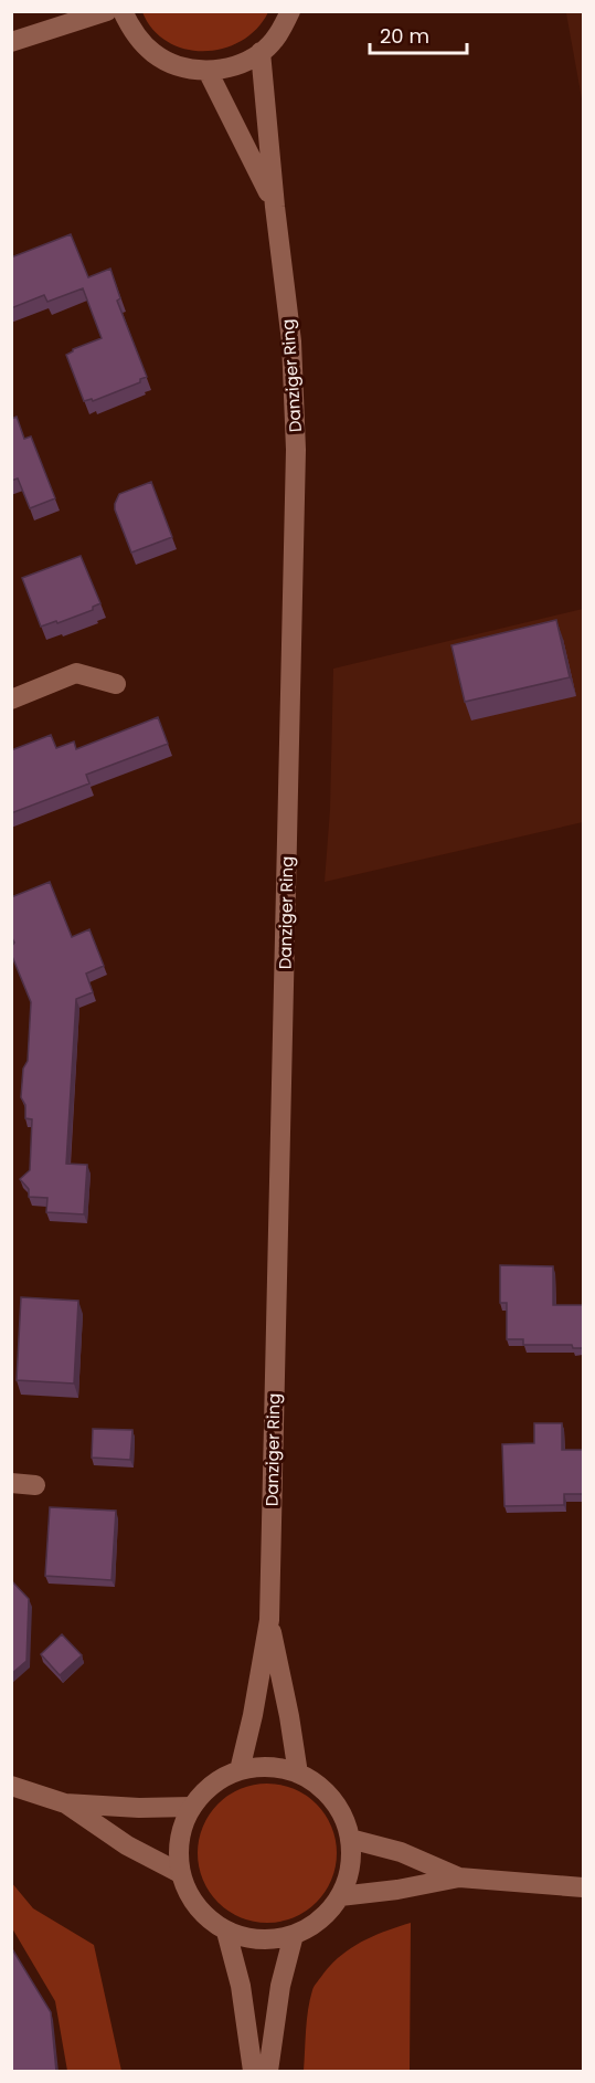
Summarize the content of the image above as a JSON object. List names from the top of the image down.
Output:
{
  "streets": {
    "main road": ["Danziger Ring"]
  },
  "scale_bar": "20 m"
}
